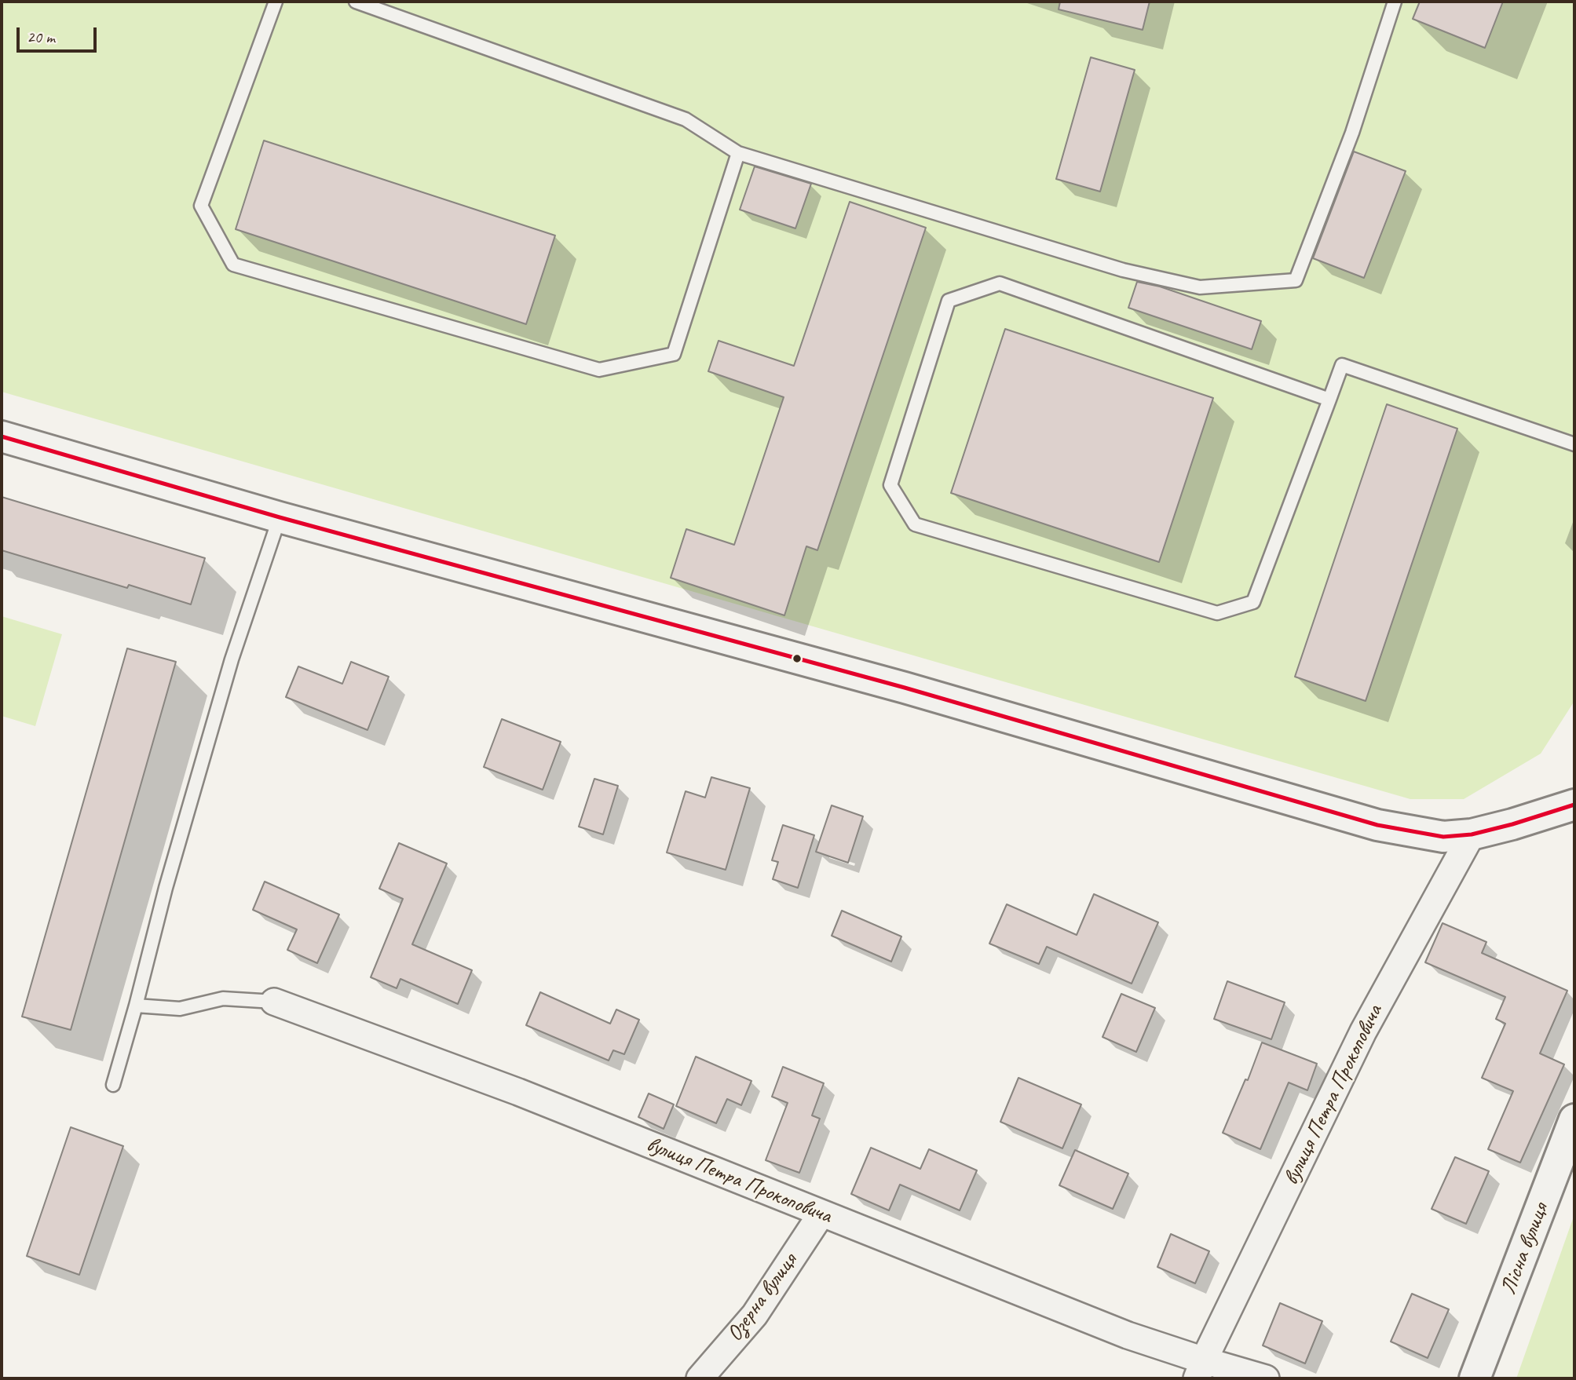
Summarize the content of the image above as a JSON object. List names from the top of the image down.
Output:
{
  "streets": {
    "main road": ["Лісна вулиця"],
    "street": ["вулиця Петра Прокоповича", "Озерна вулиця"]
  },
  "crossings": [
    ["вулиця Петра Прокоповича", "Озерна вулиця"]
  ],
  "scale_bar": "20 m"
}
